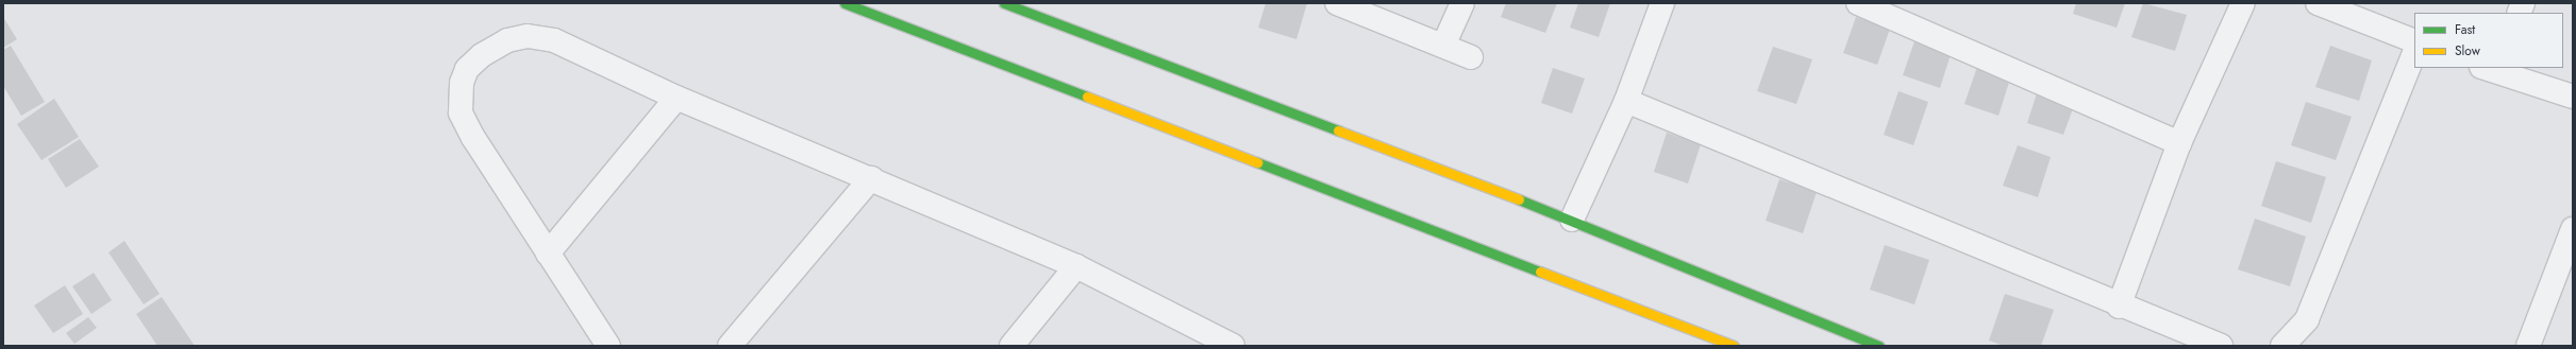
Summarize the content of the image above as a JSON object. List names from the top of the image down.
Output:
{
  "legend": ["Fast", "Slow"]
}
